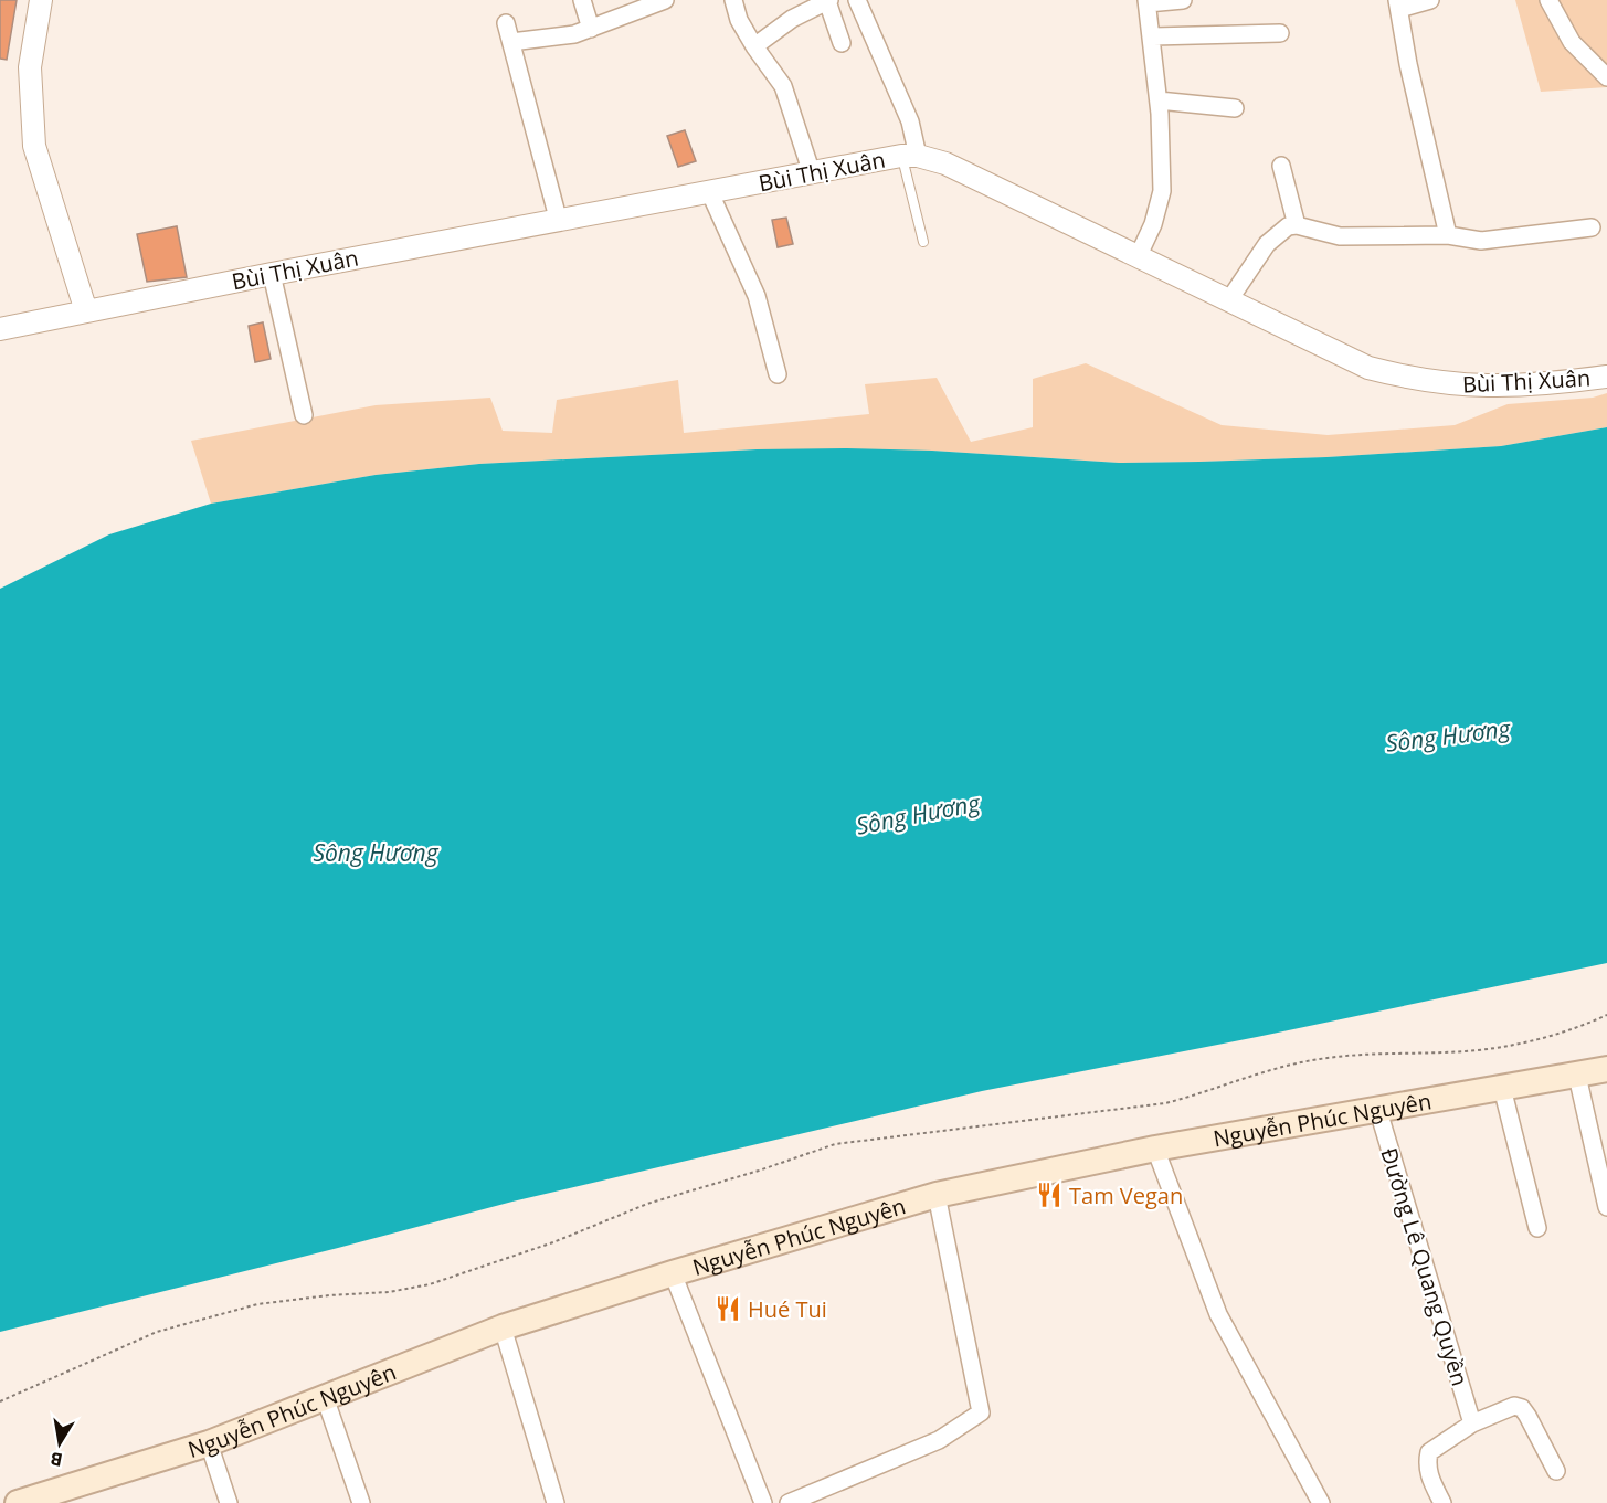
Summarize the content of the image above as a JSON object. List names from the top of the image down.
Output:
{
  "streets": {
    "main road": ["Nguyễn Phúc Nguyên"],
    "street": ["Bùi Thị Xuân", "Đường Lê Quang Quyền"]
  },
  "crossings": [
    ["Nguyễn Phúc Nguyên", "Đường Lê Quang Quyền"]
  ],
  "water": ["Sông Hương"],
  "places": {
    "restaurant": ["Tam Vegan", "Hué Tui"]
  },
  "north": "bottom"
}
